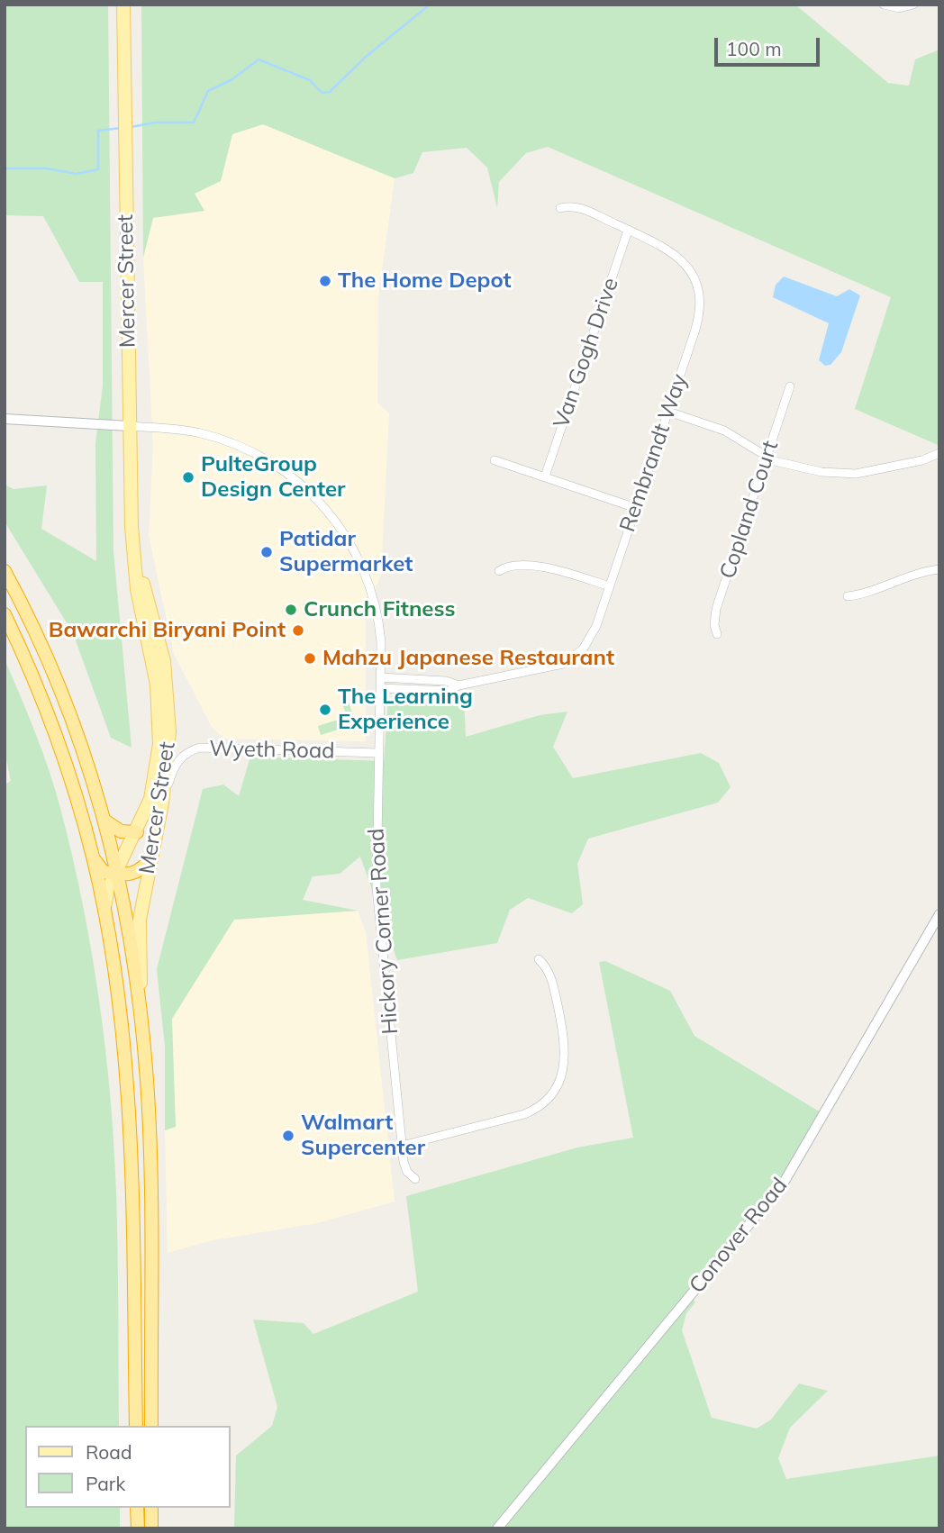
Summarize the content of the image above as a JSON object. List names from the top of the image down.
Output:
{
  "streets": {
    "main road": ["Mercer Street"],
    "street": [
      "Van Gogh Drive",
      "Rembrandt Way",
      "Copland Court",
      "Wyeth Road",
      "Hickory Corner Road",
      "Conover Road"
    ]
  },
  "crossings": [
    ["Mercer Street", "Wyeth Road"],
    ["Mercer Street", "Hickory Corner Road"],
    ["Van Gogh Drive", "Rembrandt Way"],
    ["Rembrandt Way", "Hickory Corner Road"],
    ["Wyeth Road", "Hickory Corner Road"]
  ],
  "places": [
    "The Home Depot",
    "PulteGroup Design Center",
    "Patidar Supermarket",
    "Crunch Fitness",
    "Bawarchi Biryani Point",
    "Mahzu Japanese Restaurant",
    "The Learning Experience",
    "Walmart Supercenter"
  ],
  "legend": ["Road", "Park"],
  "scale_bar": "100 m"
}
